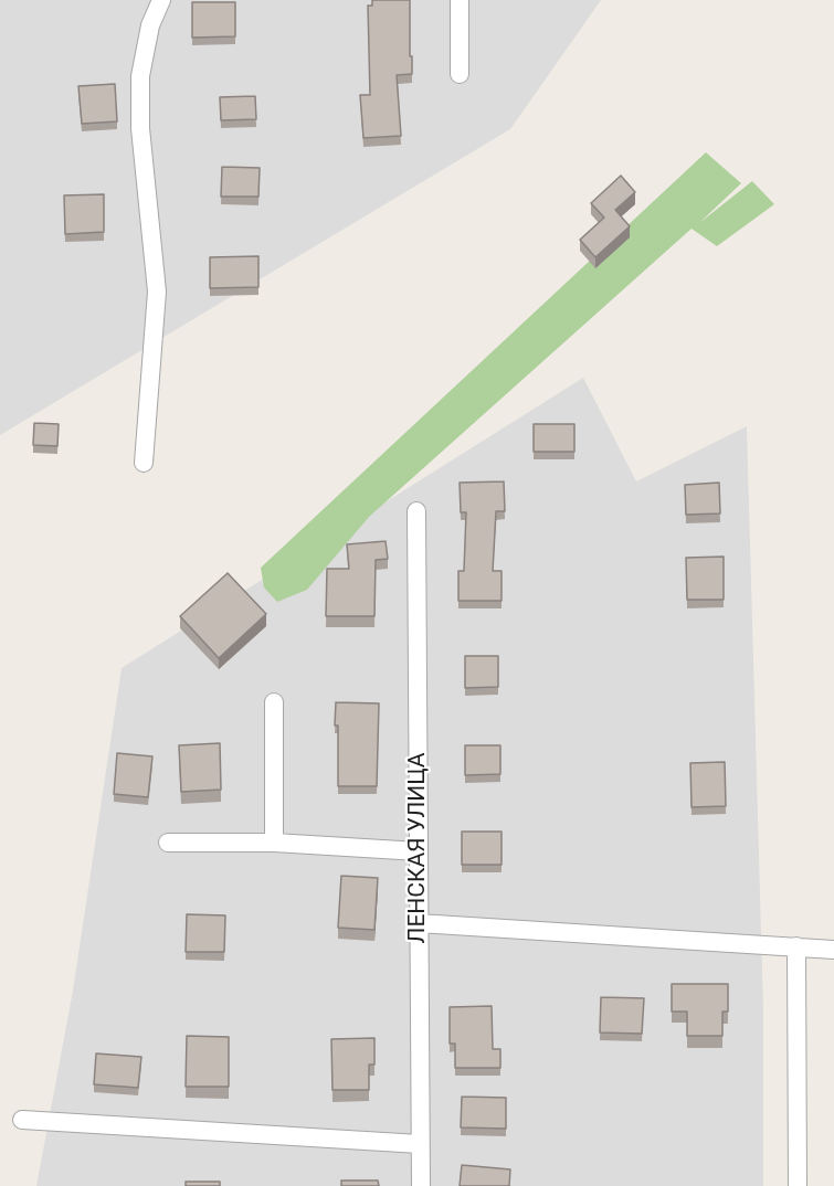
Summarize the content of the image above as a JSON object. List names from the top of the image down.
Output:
{
  "streets": {
    "street": ["ЛЕНСКАЯ УЛИЦА"]
  }
}
